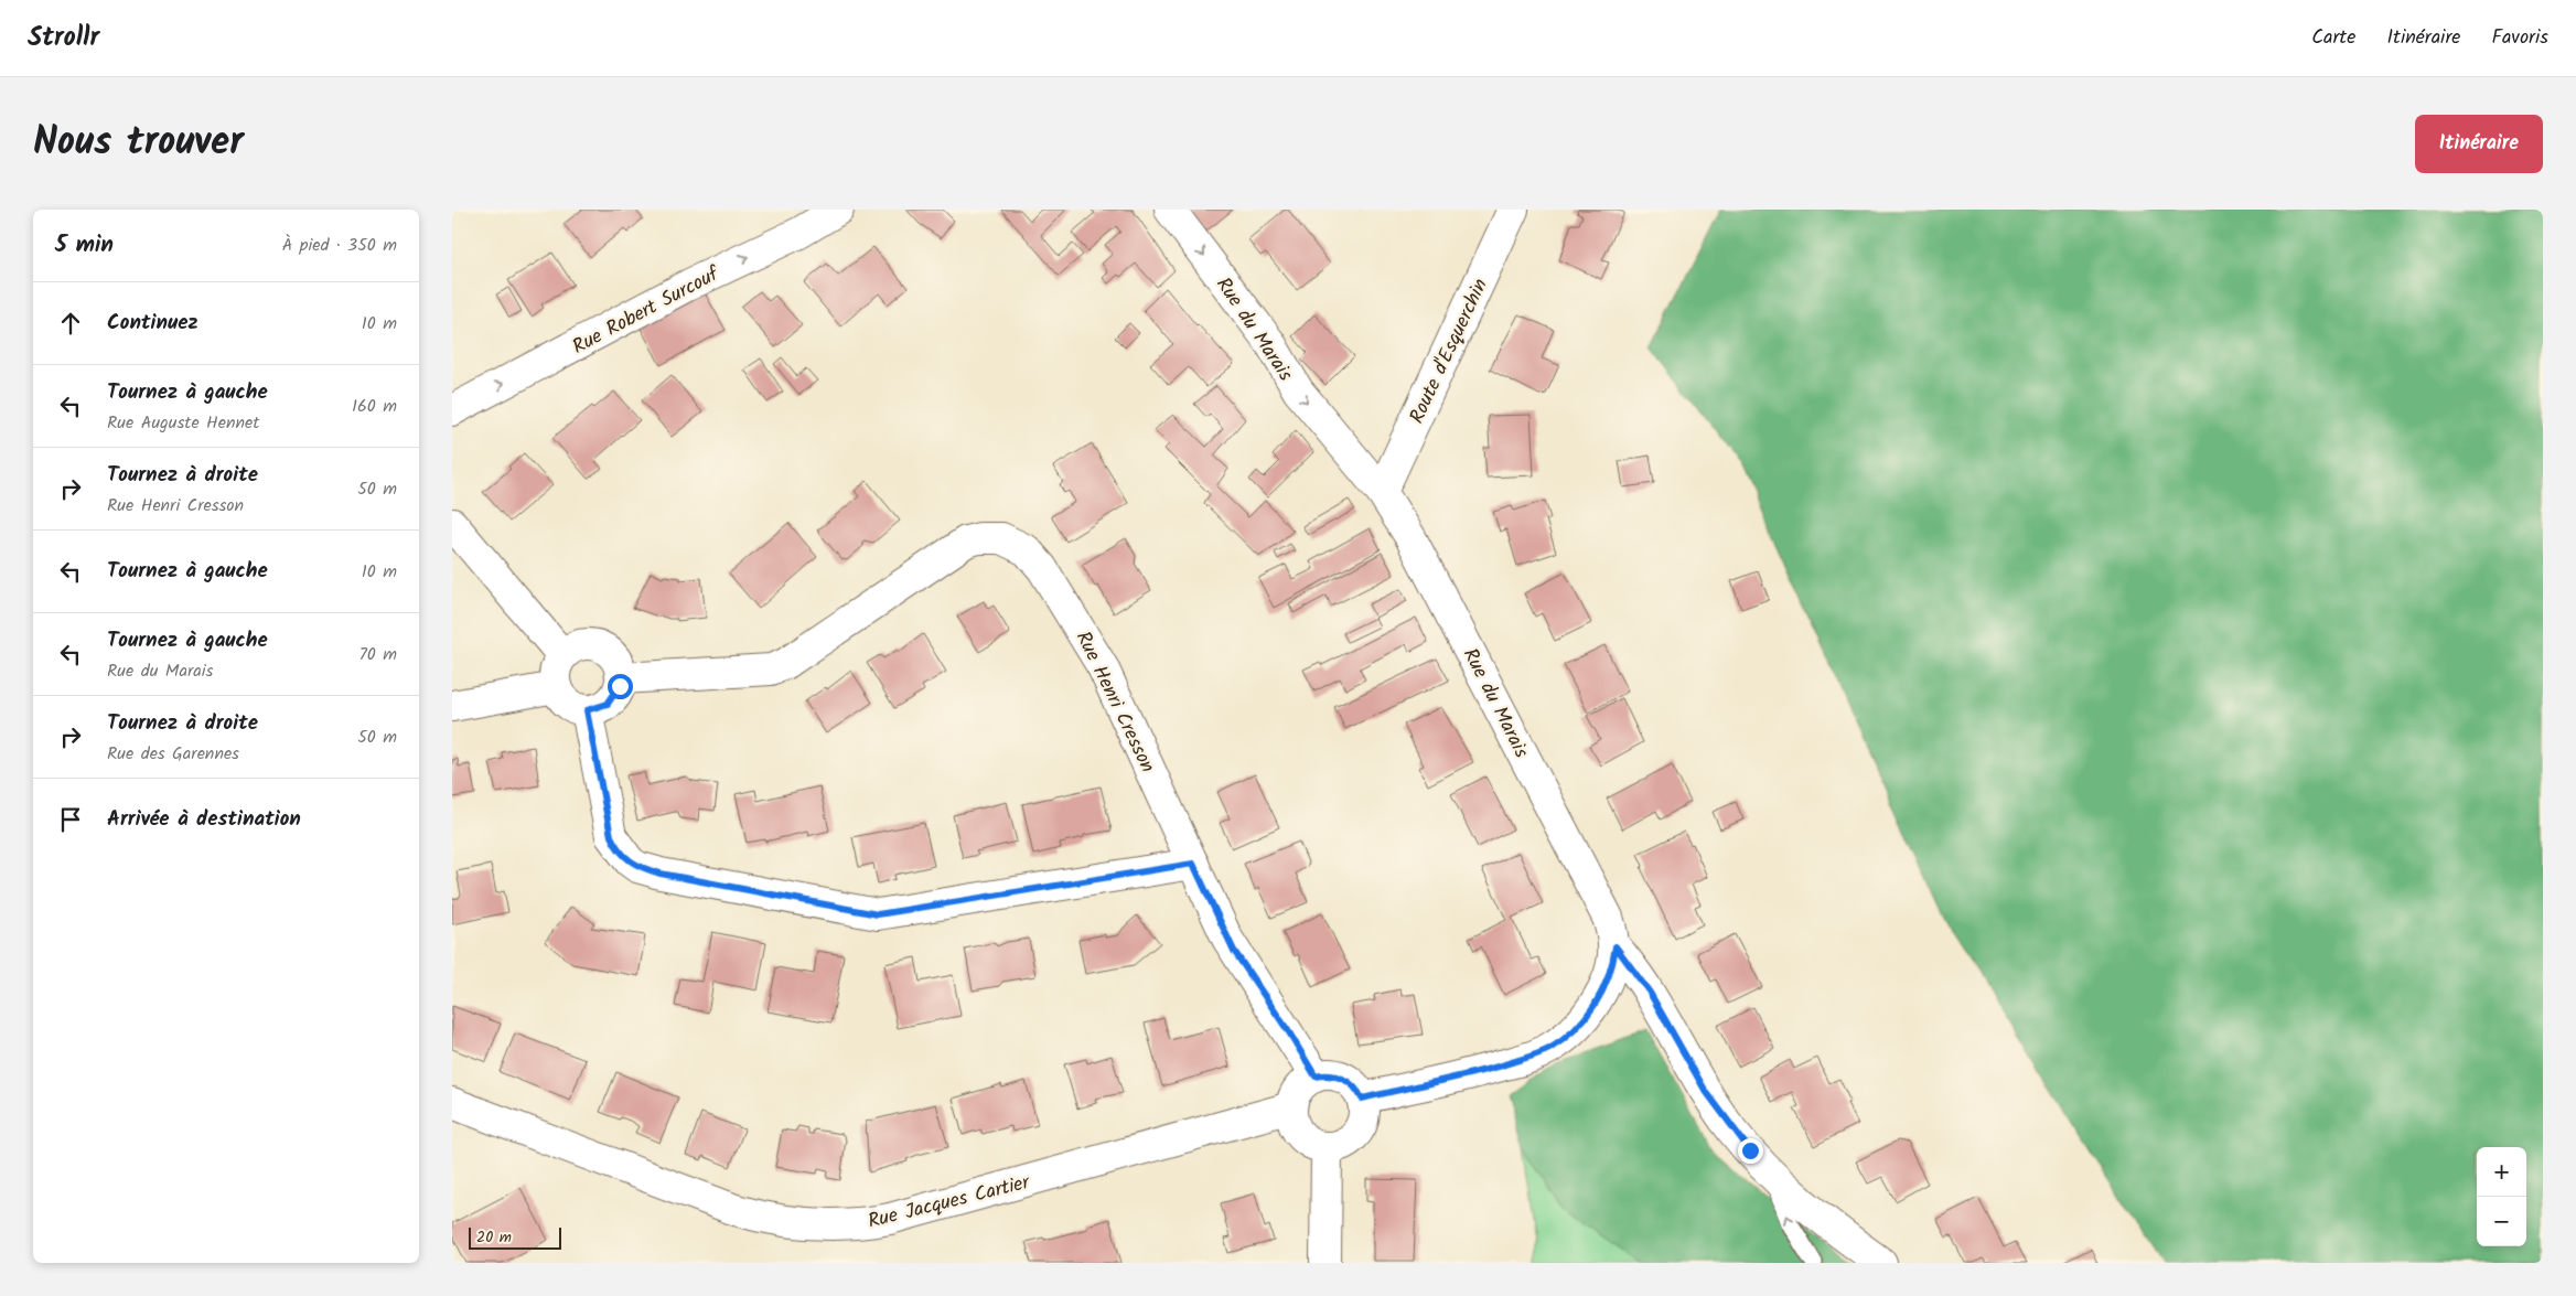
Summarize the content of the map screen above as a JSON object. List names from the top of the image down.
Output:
{
  "streets": {
    "street": [
      "Rue Robert Surcouf",
      "Rue du Marais",
      "Route d'Esquerchin",
      "Rue Henri Cresson",
      "Rue Jacques Cartier"
    ]
  },
  "crossings": [
    ["Rue du Marais", "Route d'Esquerchin"],
    ["Rue du Marais", "Rue Henri Cresson"],
    ["Rue du Marais", "Rue Jacques Cartier"],
    ["Rue Henri Cresson", "Rue Jacques Cartier"]
  ],
  "one_way": ["Rue Robert Surcouf"],
  "scale_bar": "20 m",
  "page": {
    "header": "Strollr",
    "nav": ["Carte", "Itinéraire", "Favoris"],
    "title": "Nous trouver",
    "buttons": "Itinéraire",
    "heading": ["5 min", "À pied · 350 m"],
    "list": [
      ["Continuez", "10 m"],
      ["Tournez à gauche", "Rue Auguste Hennet", "160 m"],
      ["Tournez à droite", "Rue Henri Cresson", "50 m"],
      ["Tournez à gauche", "10 m"],
      ["Tournez à gauche", "Rue du Marais", "70 m"],
      ["Tournez à droite", "Rue des Garennes", "50 m"],
      "Arrivée à destination"
    ],
    "map_buttons": ["+", "−"],
    "scale": "20 m"
  }
}
